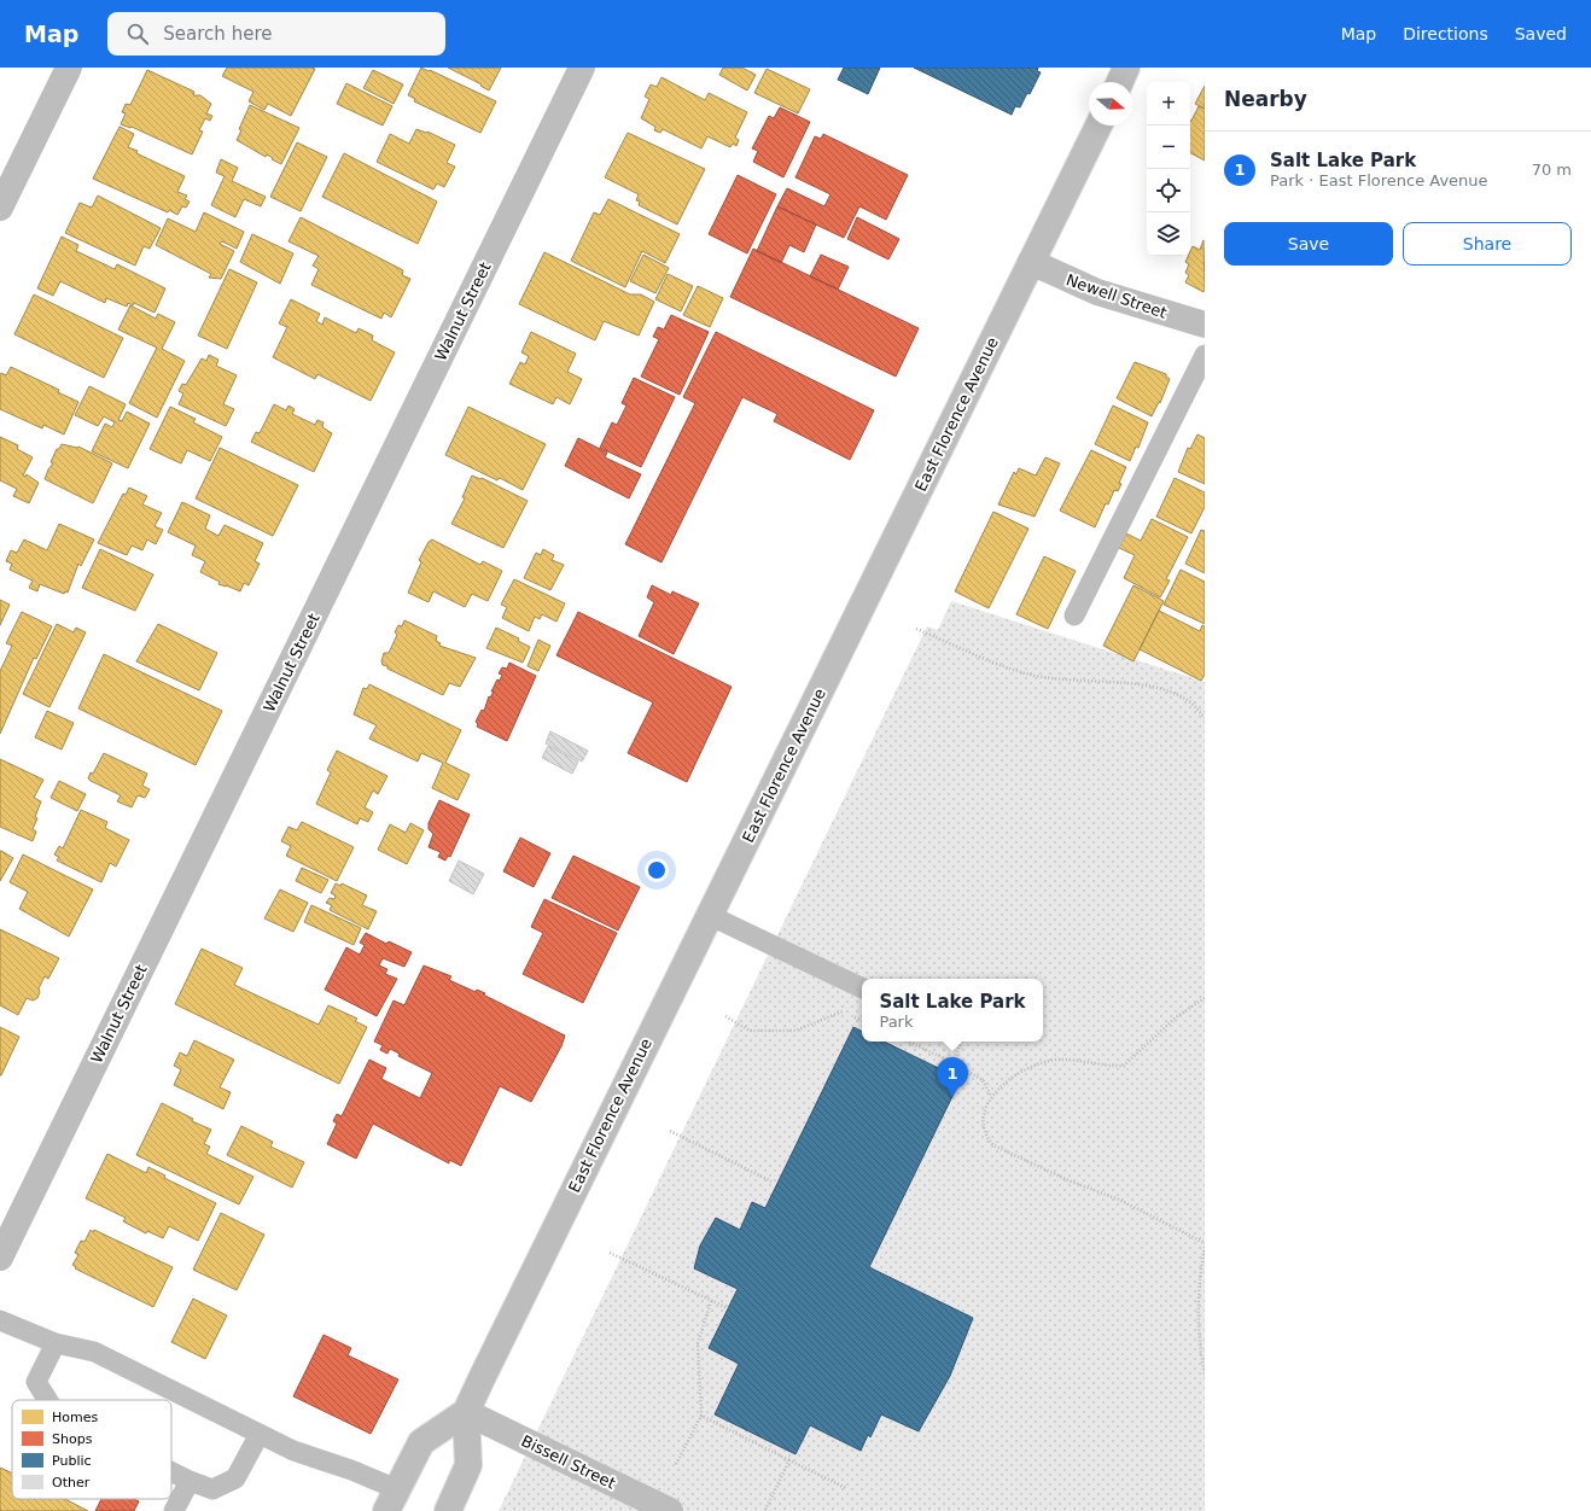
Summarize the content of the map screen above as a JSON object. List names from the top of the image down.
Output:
{
  "streets": {
    "street": [
      "Newell Street",
      "Walnut Street",
      "East Florence Avenue",
      "Bissell Street"
    ]
  },
  "crossings": [
    ["Newell Street", "East Florence Avenue"],
    ["East Florence Avenue", "Bissell Street"]
  ],
  "legend": [
    "Homes",
    "Shops",
    "Public",
    "Other"
  ],
  "north": "right",
  "page": {
    "header": "Map",
    "search": "Search here",
    "nav": ["Map", "Directions", "Saved"],
    "heading": "Nearby",
    "map_buttons": ["+", "−"],
    "list": [
      {
        "mark": "1",
        "name": "Salt Lake Park",
        "note": "Park · East Florence Avenue",
        "value": "70 m"
      }
    ],
    "buttons": ["Save", "Share"],
    "popup": ["Salt Lake Park", "Park"],
    "pins": "1"
  }
}
